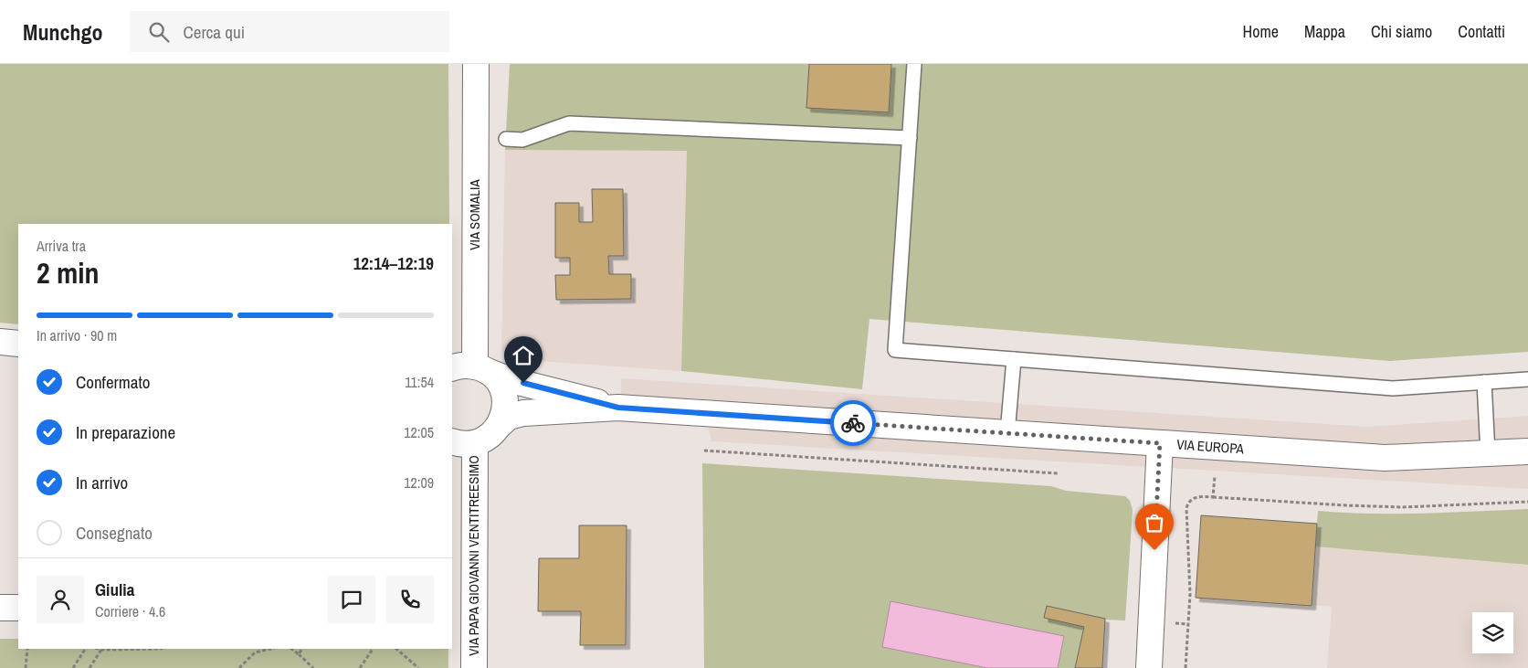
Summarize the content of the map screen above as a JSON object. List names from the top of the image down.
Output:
{
  "streets": {
    "street": ["VIA SOMALIA", "VIA EUROPA", "VIA PAPA GIOVANNI VENTITREESIMO"]
  },
  "crossings": [
    ["VIA SOMALIA", "VIA EUROPA"],
    ["VIA EUROPA", "VIA PAPA GIOVANNI VENTITREESIMO"]
  ],
  "page": {
    "header": "Munchgo",
    "search": "Cerca qui",
    "nav": [
      "Home",
      "Mappa",
      "Chi siamo",
      "Contatti"
    ],
    "heading": ["2 min", "Arriva tra", "12:14–12:19"],
    "panel": ["Giulia", "Corriere · 4.6"],
    "bar": "In arrivo · 90 m",
    "list": [
      ["Confermato", "11:54"],
      ["In preparazione", "12:05"],
      ["In arrivo", "12:09"],
      "Consegnato"
    ]
  }
}
